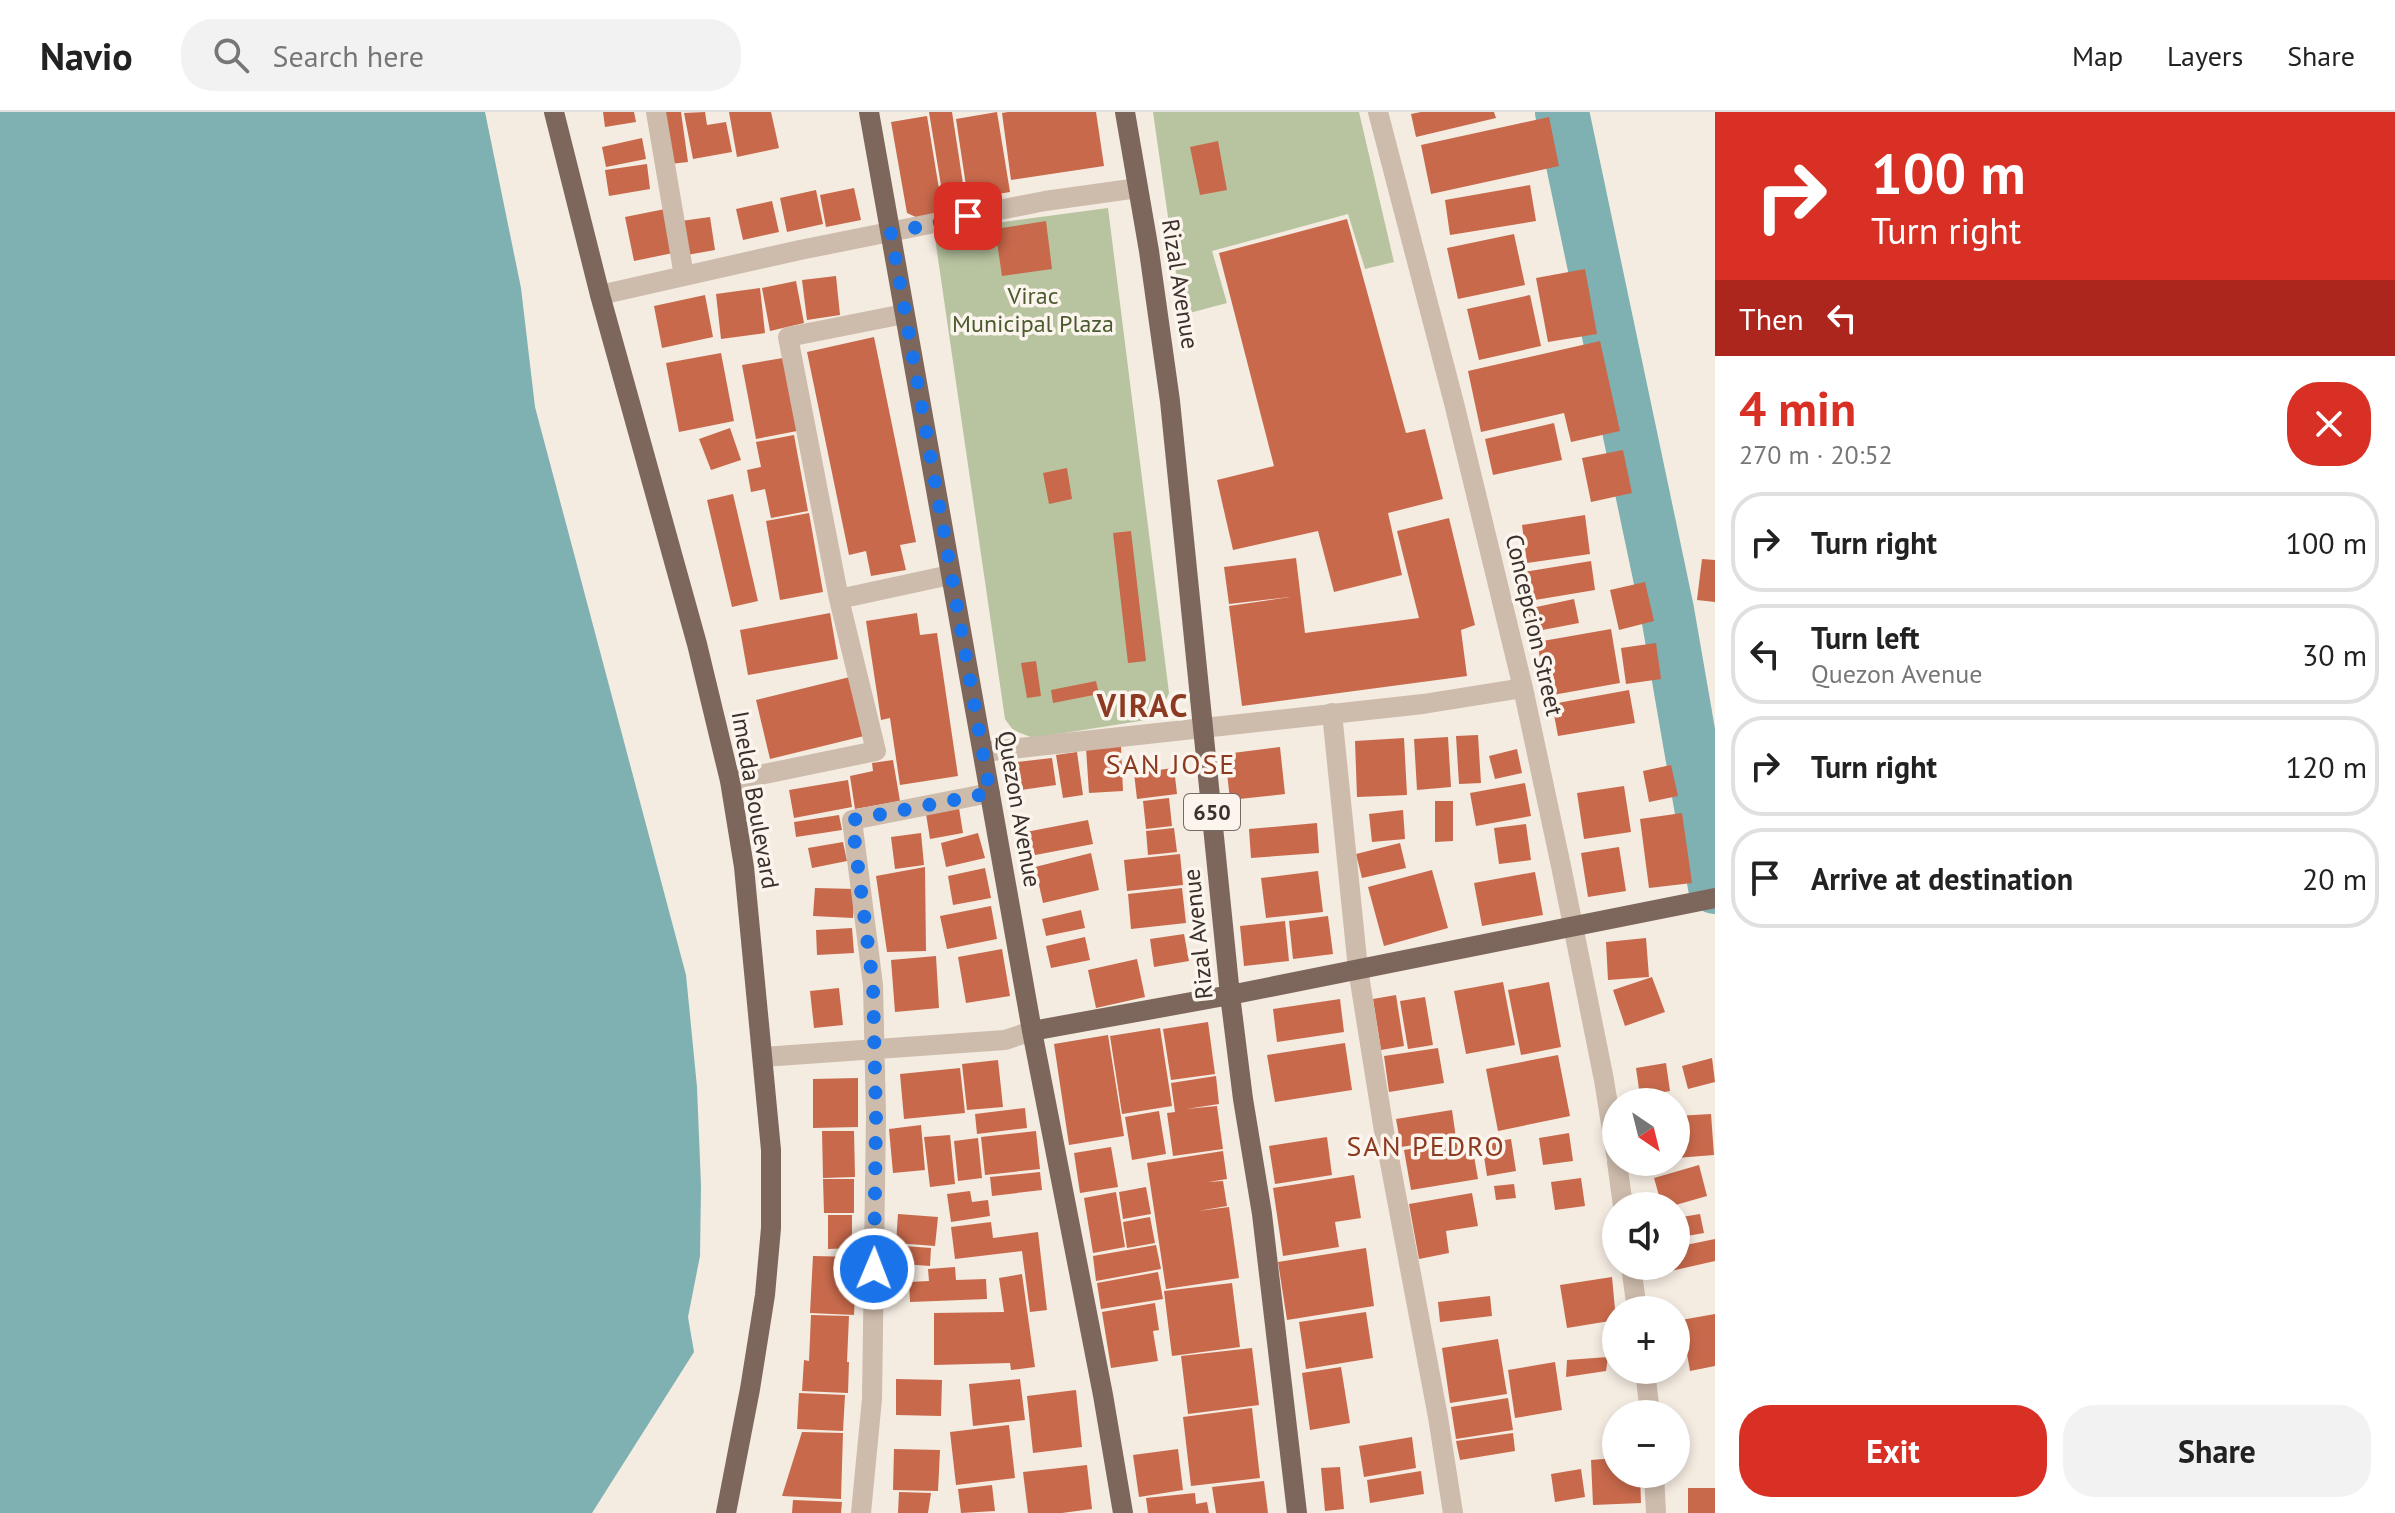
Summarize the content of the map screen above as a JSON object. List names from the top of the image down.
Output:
{
  "streets": {
    "main road": [
      "Rizal Avenue",
      "Imelda Boulevard",
      "Quezon Avenue",
      "650"
    ],
    "street": ["Concepcion Street"]
  },
  "districts": ["VIRAC", "SAN JOSE", "SAN PEDRO"],
  "parks": ["Virac Municipal Plaza"],
  "north": "bottom right",
  "page": {
    "header": "Navio",
    "search": "Search here",
    "nav": ["Map", "Layers", "Share"],
    "turn": ["100 m", "Turn right"],
    "then": "Then",
    "heading": ["4 min", "270 m · 20:52"],
    "list": [
      {
        "name": "Turn right",
        "value": "100 m"
      },
      {
        "name": "Turn left",
        "note": "Quezon Avenue",
        "value": "30 m"
      },
      {
        "name": "Turn right",
        "value": "120 m"
      },
      {
        "name": "Arrive at destination",
        "value": "20 m"
      }
    ],
    "map_buttons": ["+", "−"],
    "buttons": ["Exit", "Share"]
  }
}
